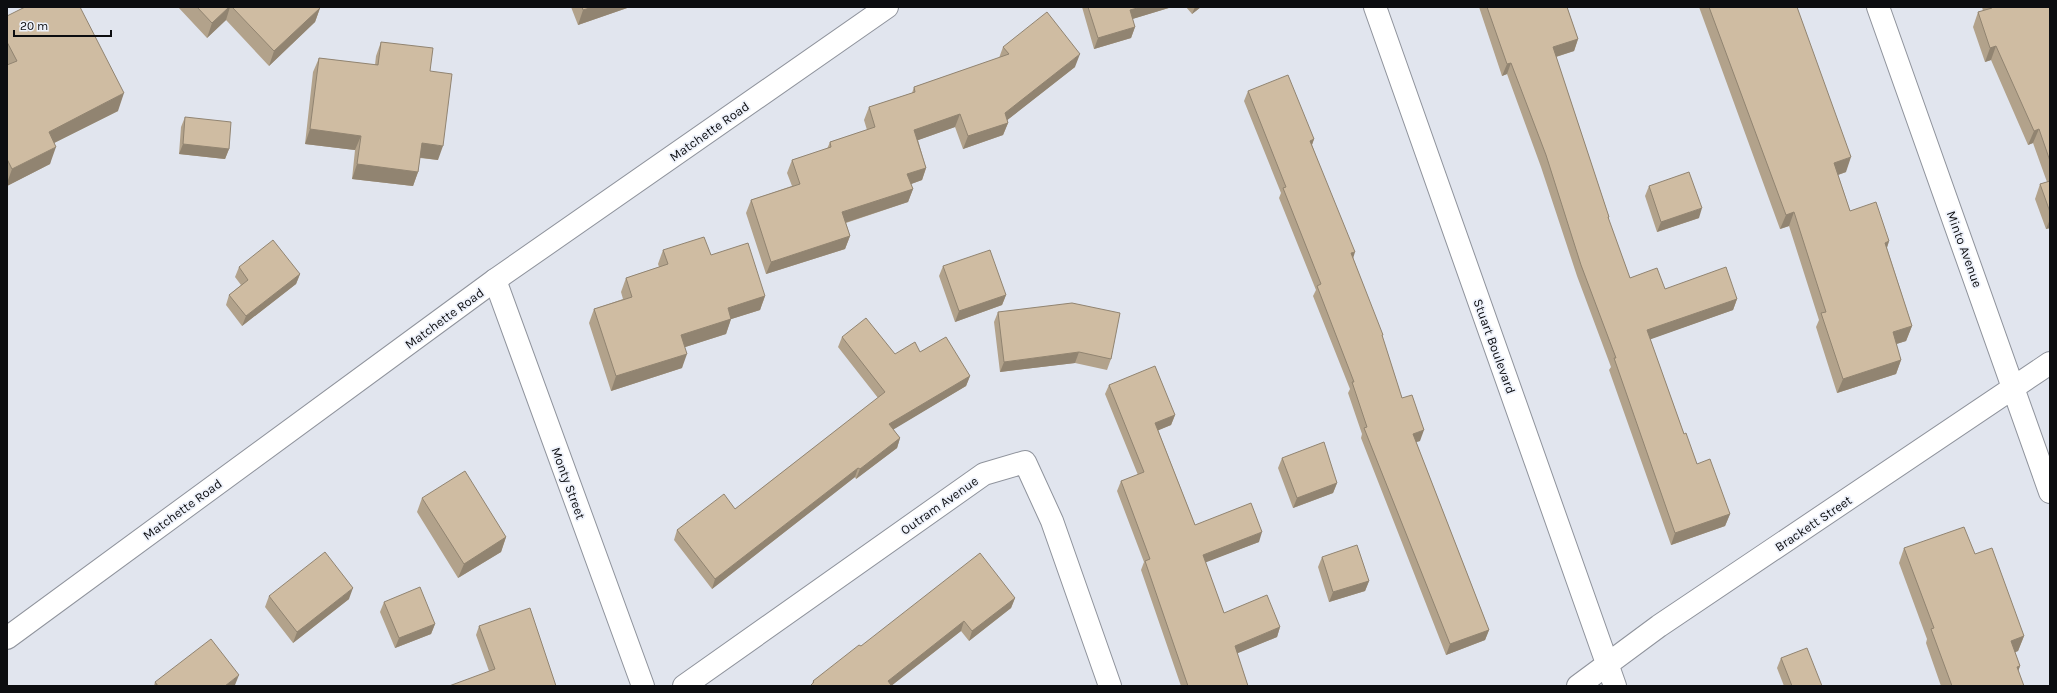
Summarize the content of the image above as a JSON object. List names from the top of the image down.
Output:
{
  "streets": {
    "street": [
      "Matchette Road",
      "Minto Avenue",
      "Stuart Boulevard",
      "Monty Street",
      "Outram Avenue",
      "Brackett Street"
    ]
  },
  "crossings": [
    ["Matchette Road", "Monty Street"],
    ["Minto Avenue", "Brackett Street"],
    ["Stuart Boulevard", "Brackett Street"]
  ],
  "scale_bar": "20 m"
}
